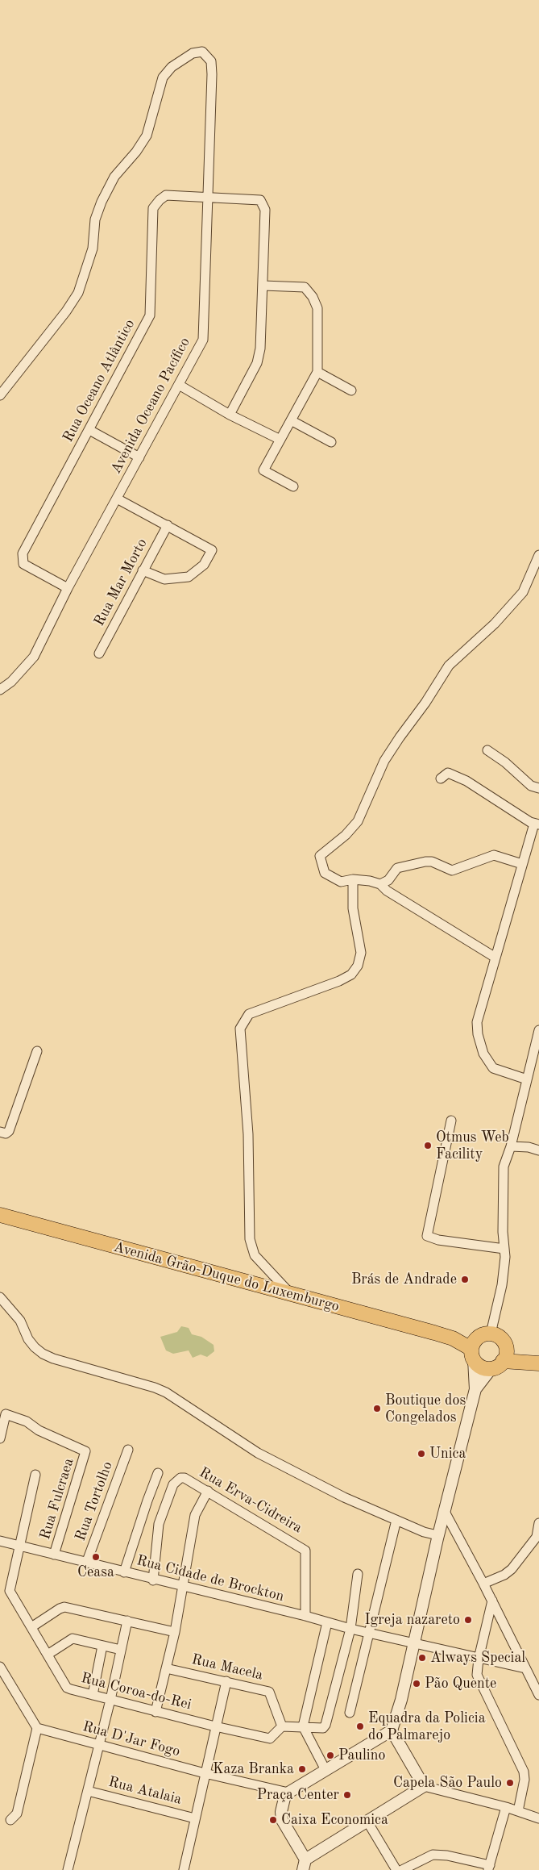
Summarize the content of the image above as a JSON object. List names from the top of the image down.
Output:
{
  "streets": {
    "main road": ["Avenida Grão-Duque do Luxemburgo"],
    "street": [
      "Rua Oceano Atlântico",
      "Avenida Oceano Pacífico",
      "Rua Mar Morto",
      "Rua Fulcraea",
      "Rua Erva-Cidreira",
      "Rua Tortolho",
      "Rua Cidade de Brockton",
      "Rua Macela",
      "Rua Coroa-do-Rei",
      "Rua D'Jar Fogo",
      "Rua Atalaia"
    ]
  },
  "crossings": [
    ["Rua Oceano Atlântico", "Avenida Oceano Pacífico"],
    ["Rua Fulcraea", "Rua Cidade de Brockton"],
    ["Rua Erva-Cidreira", "Rua Cidade de Brockton"],
    ["Rua Tortolho", "Rua Cidade de Brockton"],
    ["Rua Cidade de Brockton", "Rua Coroa-do-Rei"],
    ["Rua Macela", "Rua Coroa-do-Rei"]
  ],
  "places": [
    "Otmus Web Facility",
    "Brás de Andrade",
    "Boutique dos Congelados",
    "Unica",
    "Ceasa",
    "Igreja nazareto",
    "Always Special",
    "Pão Quente",
    "Equadra da Policia do Palmarejo",
    "Paulino",
    "Kaza Branka",
    "Capela São Paulo",
    "Praça Center",
    "Caixa Economica"
  ]
}
